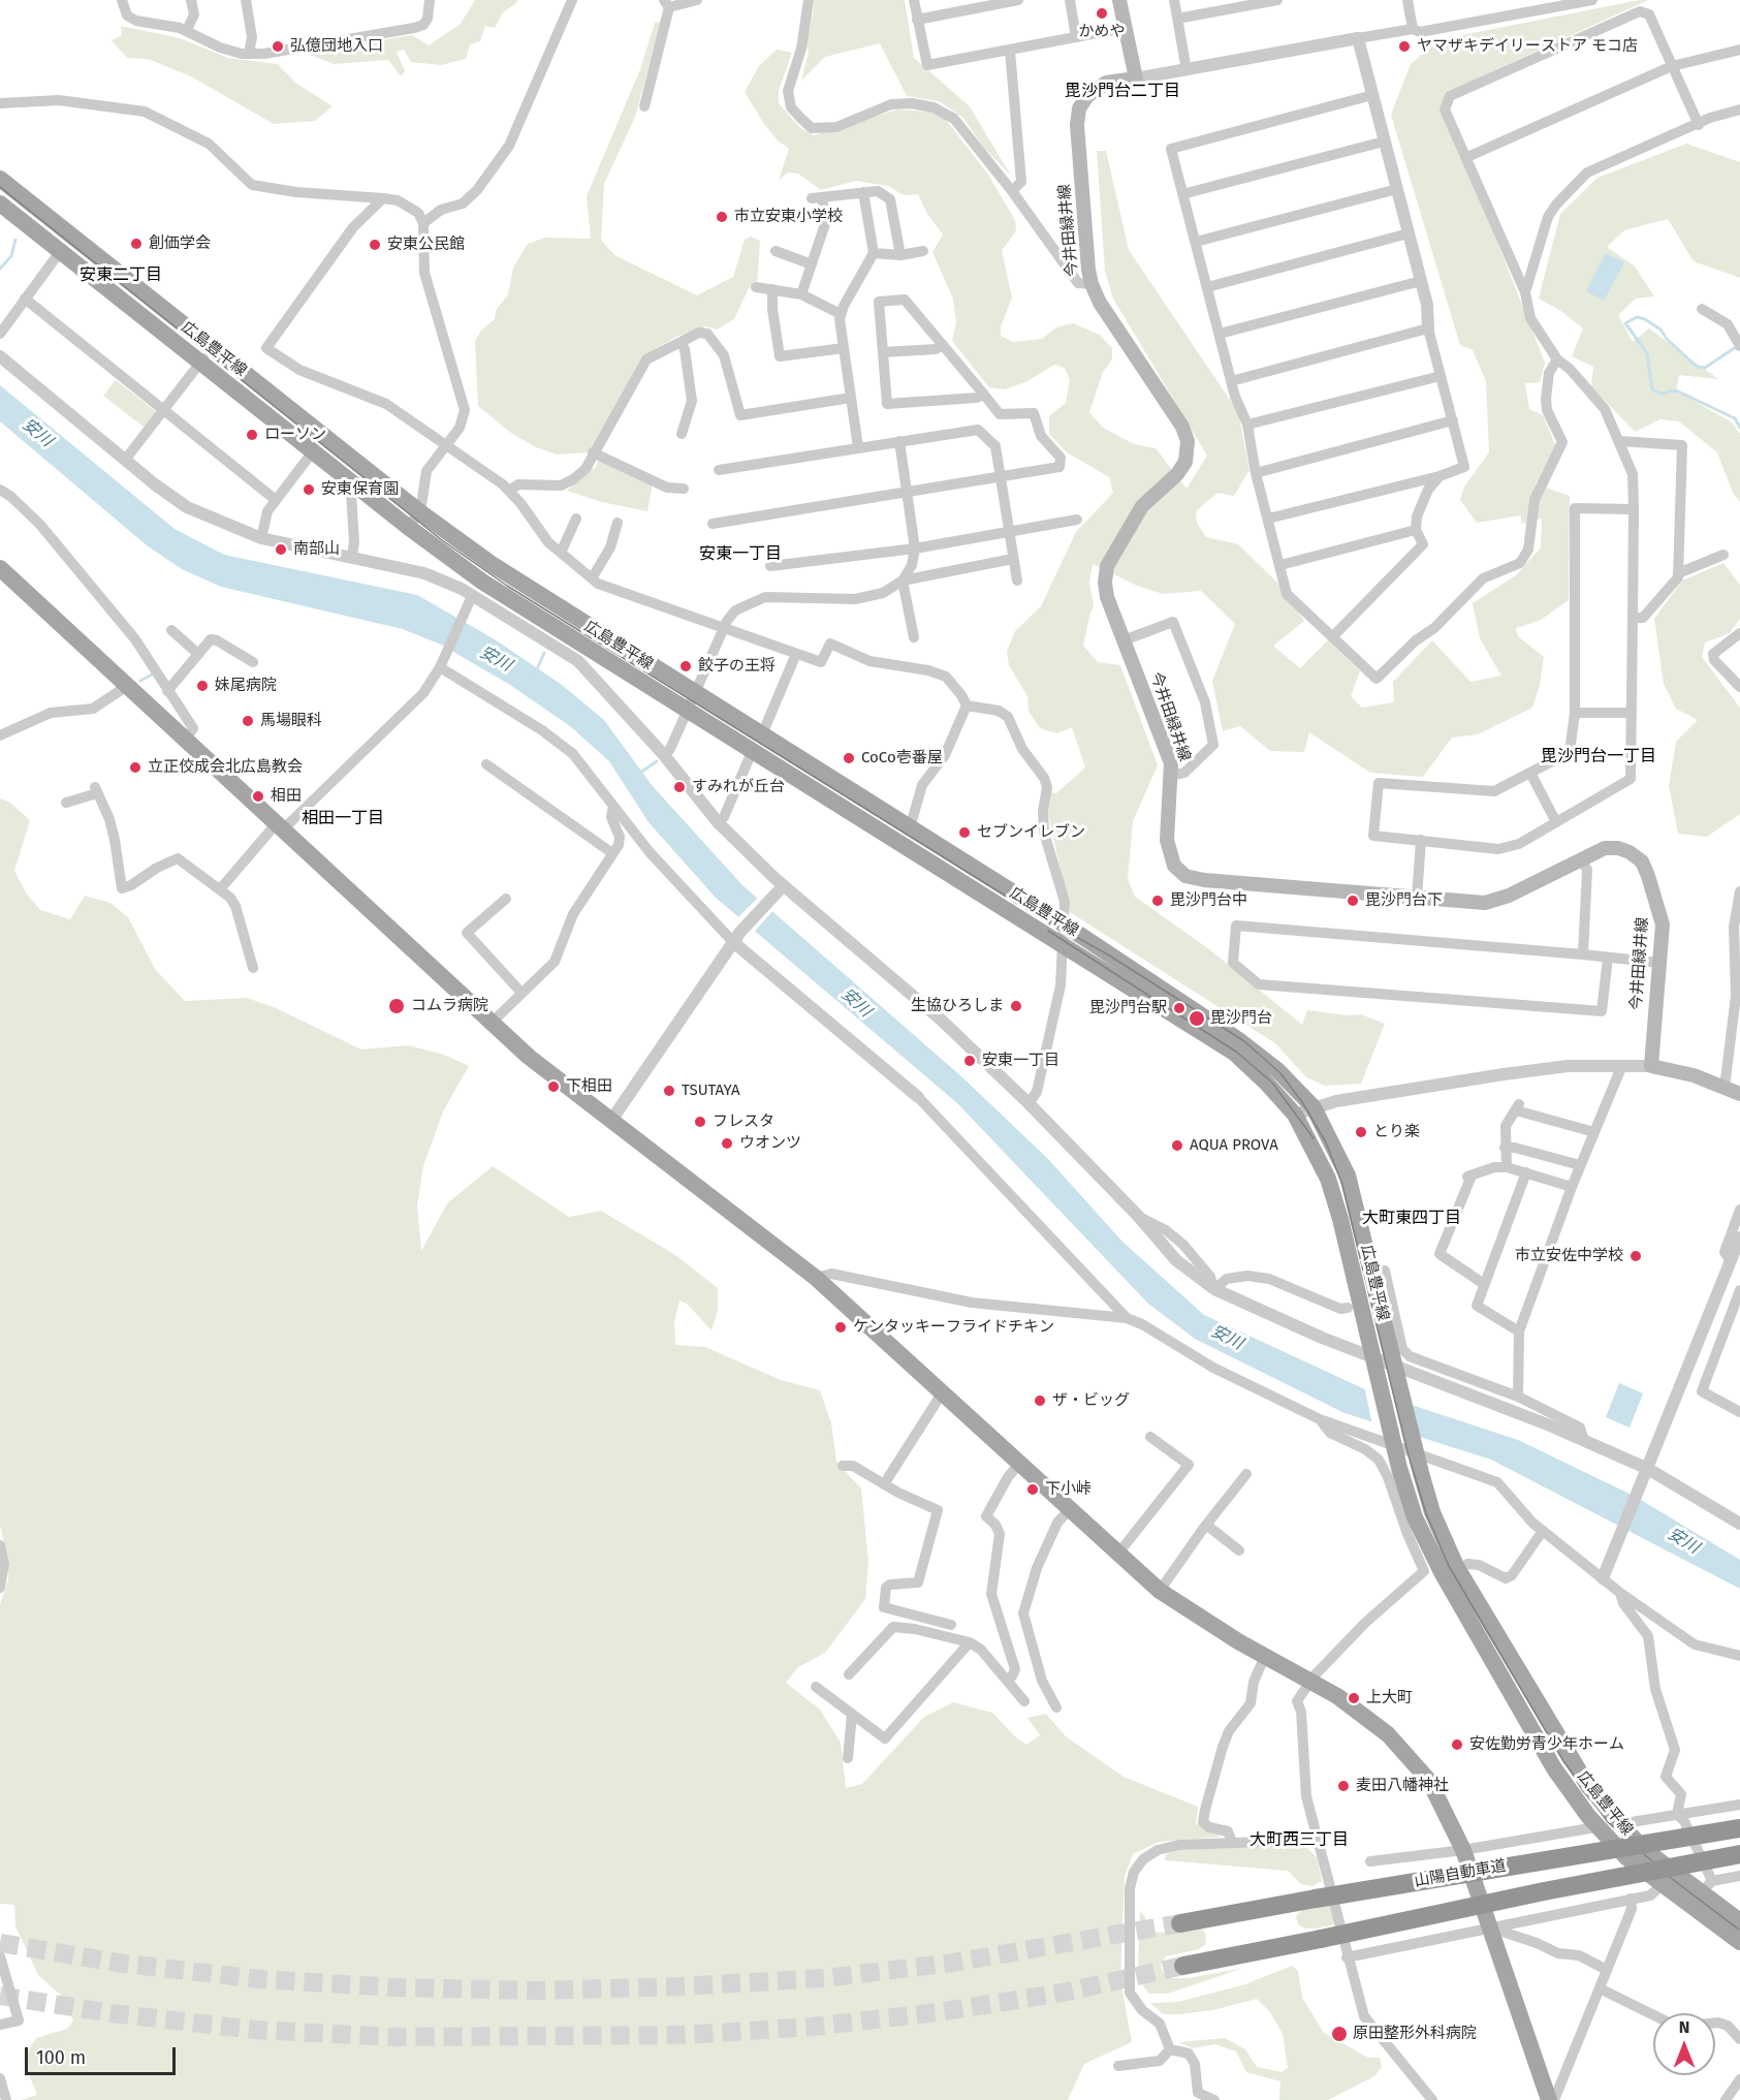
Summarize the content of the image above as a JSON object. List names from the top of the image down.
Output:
{
  "streets": {
    "highway": ["山陽自動車道"],
    "main road": ["今井田緑井線", "広島豊平線"]
  },
  "districts": [
    "毘沙門台二丁目",
    "安東二丁目",
    "安東一丁目",
    "毘沙門台一丁目",
    "相田一丁目",
    "大町東四丁目",
    "大町西三丁目"
  ],
  "water": ["安川"],
  "places": [
    "かめや",
    "弘億団地入口",
    "ヤマザキデイリーストア モコ店",
    "市立安東小学校",
    "創価学会",
    "安東公民館",
    "ローソン",
    "安東保育園",
    "南部山",
    "餃子の王将",
    "妹尾病院",
    "馬場眼科",
    "CoCo壱番屋",
    "立正佼成会北広島教会",
    "すみれが丘台",
    "相田",
    "セブンイレブン",
    "毘沙門台中",
    "毘沙門台下",
    "コムラ病院",
    "生協ひろしま",
    "毘沙門台駅",
    "毘沙門台",
    "安東一丁目",
    "下相田",
    "TSUTAYA",
    "フレスタ",
    "とり楽",
    "ウオンツ",
    "AQUA PROVA",
    "市立安佐中学校",
    "ケンタッキーフライドチキン",
    "ザ・ビッグ",
    "下小峠",
    "上大町",
    "安佐勤労青少年ホーム",
    "麦田八幡神社",
    "原田整形外科病院"
  ],
  "scale_bar": "100 m",
  "north": "top"
}
